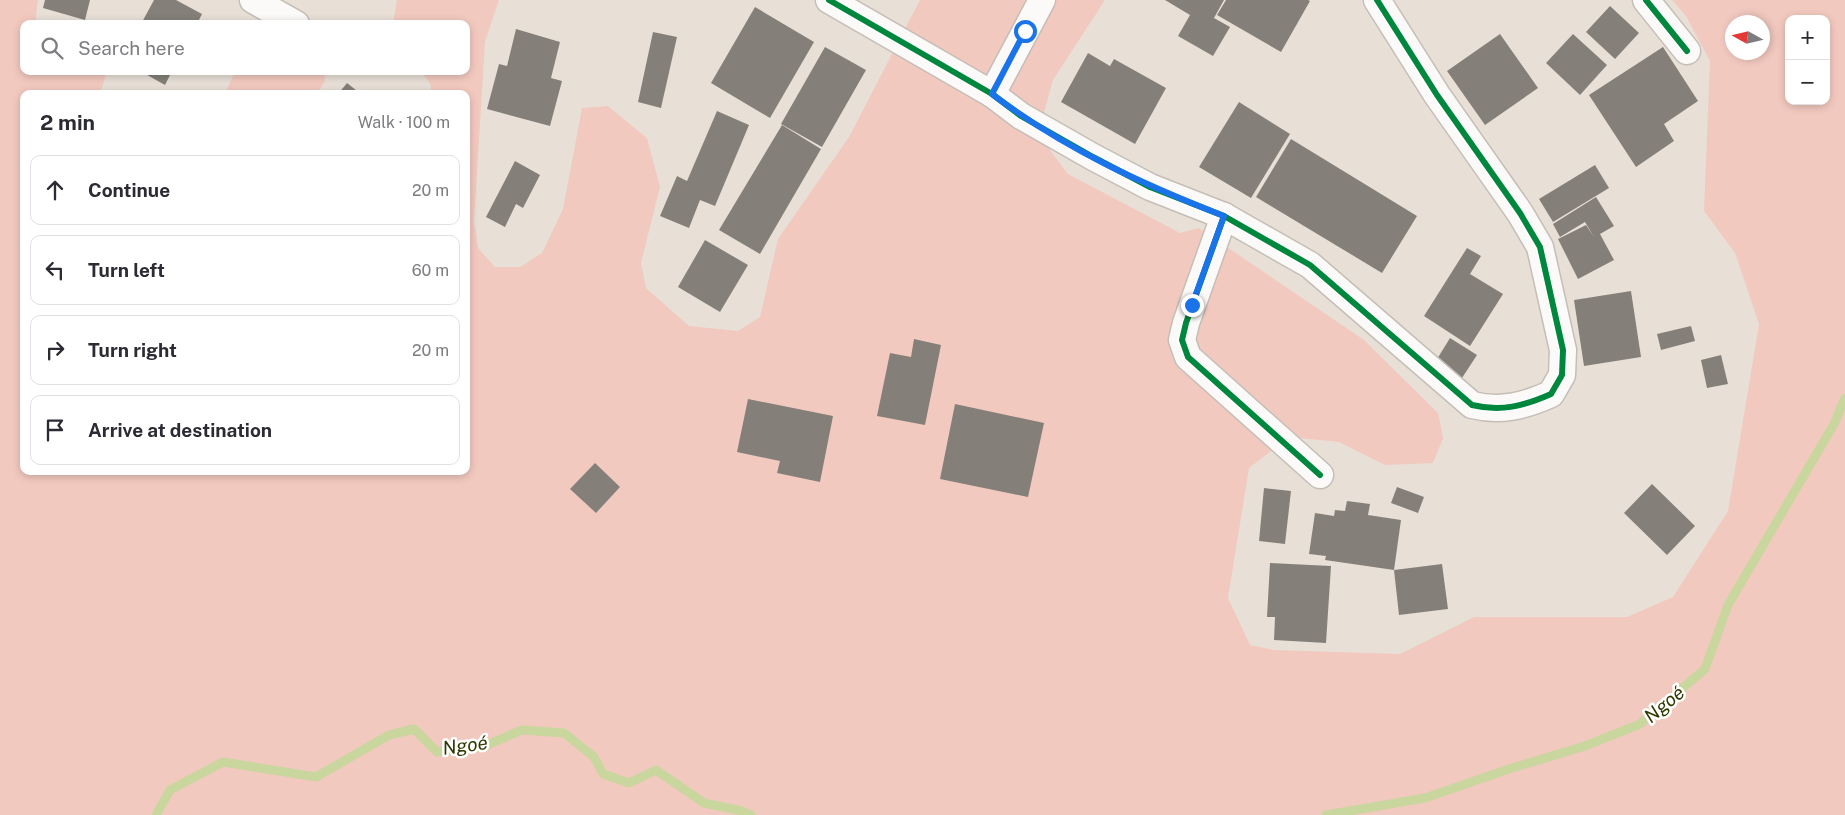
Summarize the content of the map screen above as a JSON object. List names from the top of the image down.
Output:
{
  "water": ["Ngoé"],
  "north": "left",
  "page": {
    "map_buttons": ["+", "−"],
    "search": "Search here",
    "heading": ["2 min", "Walk · 100 m"],
    "list": [
      ["Continue", "20 m"],
      ["Turn left", "60 m"],
      ["Turn right", "20 m"],
      "Arrive at destination"
    ]
  }
}
